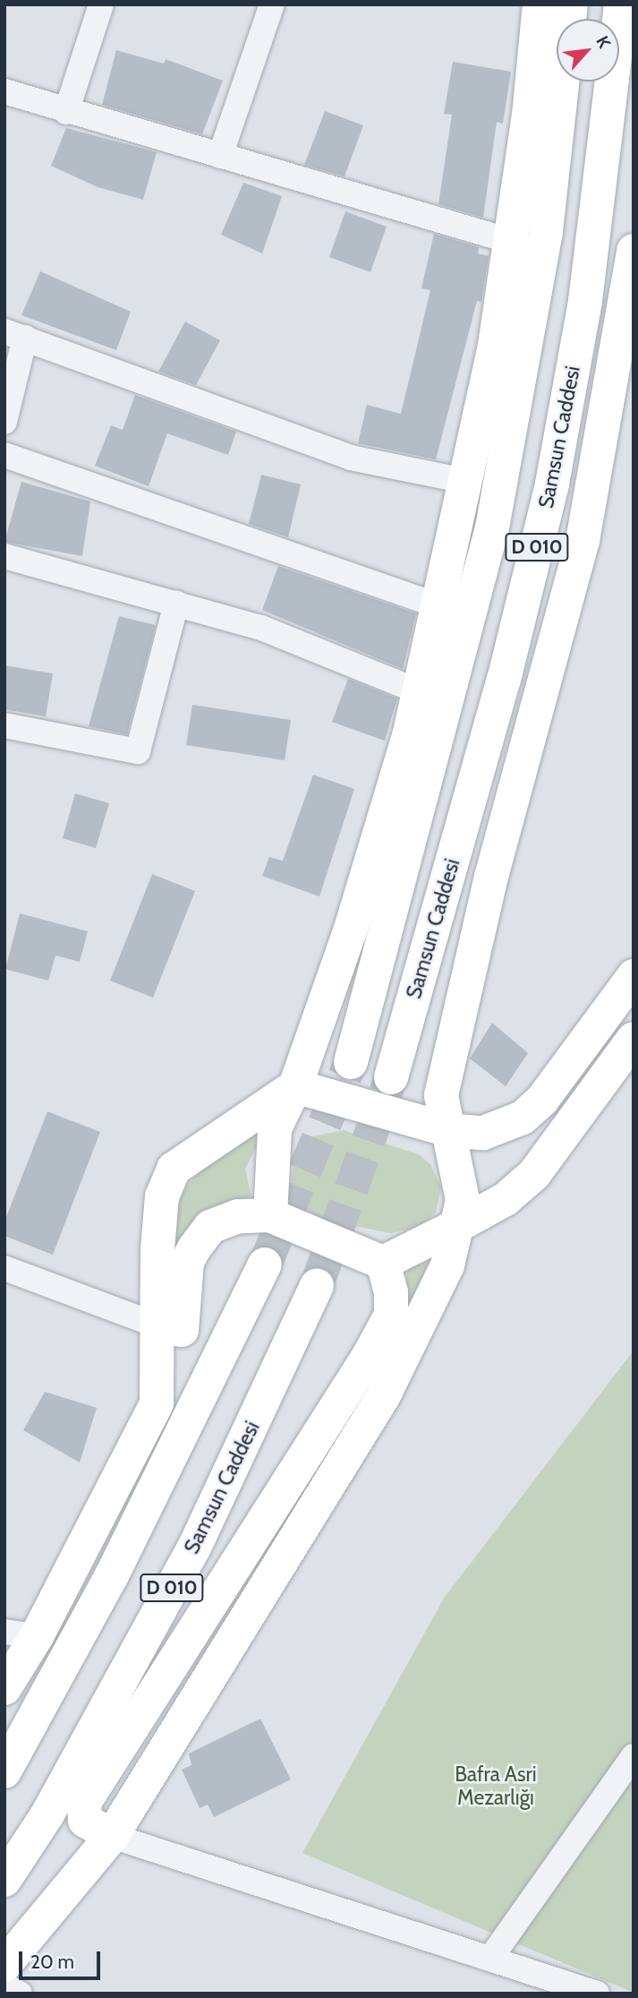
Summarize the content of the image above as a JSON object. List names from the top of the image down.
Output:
{
  "streets": {
    "main road": ["Samsun Caddesi", "D 010"]
  },
  "parks": ["Bafra Asri Mezarlığı"],
  "scale_bar": "20 m",
  "north": "top right"
}
